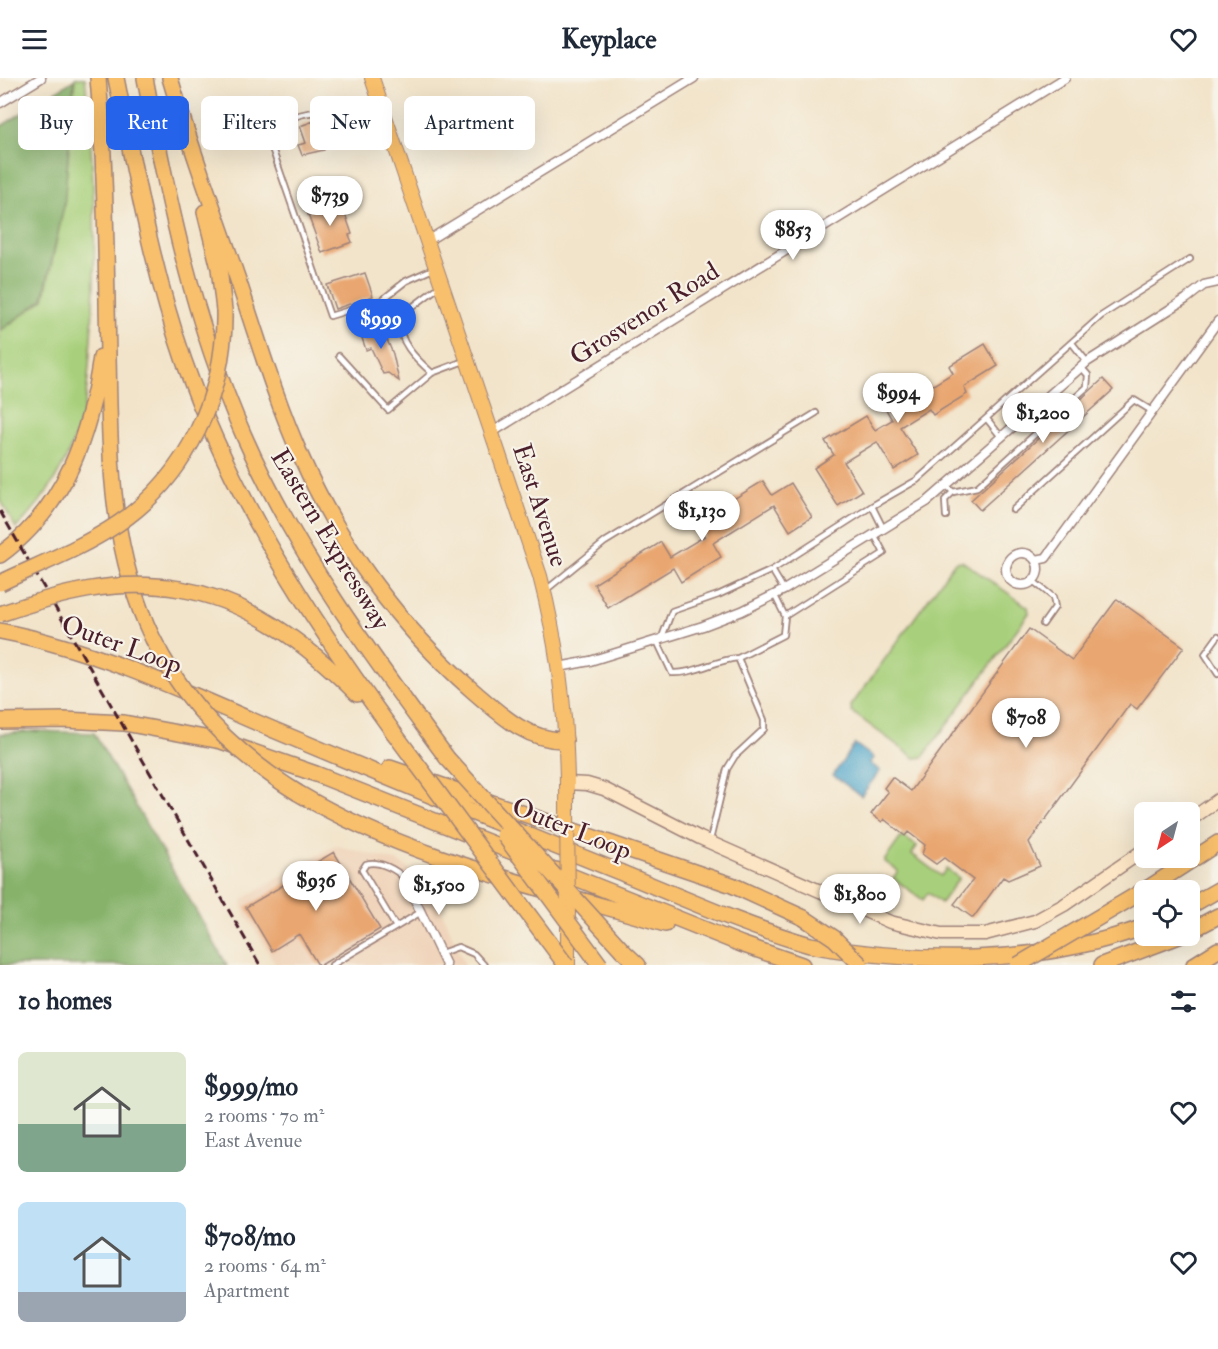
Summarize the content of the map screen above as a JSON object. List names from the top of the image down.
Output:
{
  "streets": {
    "highway": ["Eastern Expressway", "Outer Loop"],
    "main road": ["East Avenue"],
    "street": ["Grosvenor Road"]
  },
  "crossings": [
    ["Grosvenor Road", "East Avenue"],
    ["East Avenue", "Eastern Expressway"]
  ],
  "north": "bottom left",
  "page": {
    "header": "Keyplace",
    "chip": [
      "Buy",
      "Rent",
      "Filters",
      "New",
      "Apartment"
    ],
    "price": [
      "$739",
      "$853",
      "$999",
      "$994",
      "$1,200",
      "$1,130",
      "$708",
      "$936",
      "$1,500",
      "$1,800"
    ],
    "heading": "10 homes",
    "list": [
      {
        "name": "$999/mo",
        "note": "2 rooms · 70 m² · East Avenue"
      },
      {
        "name": "$708/mo",
        "note": "2 rooms · 64 m² · Apartment"
      }
    ]
  }
}
